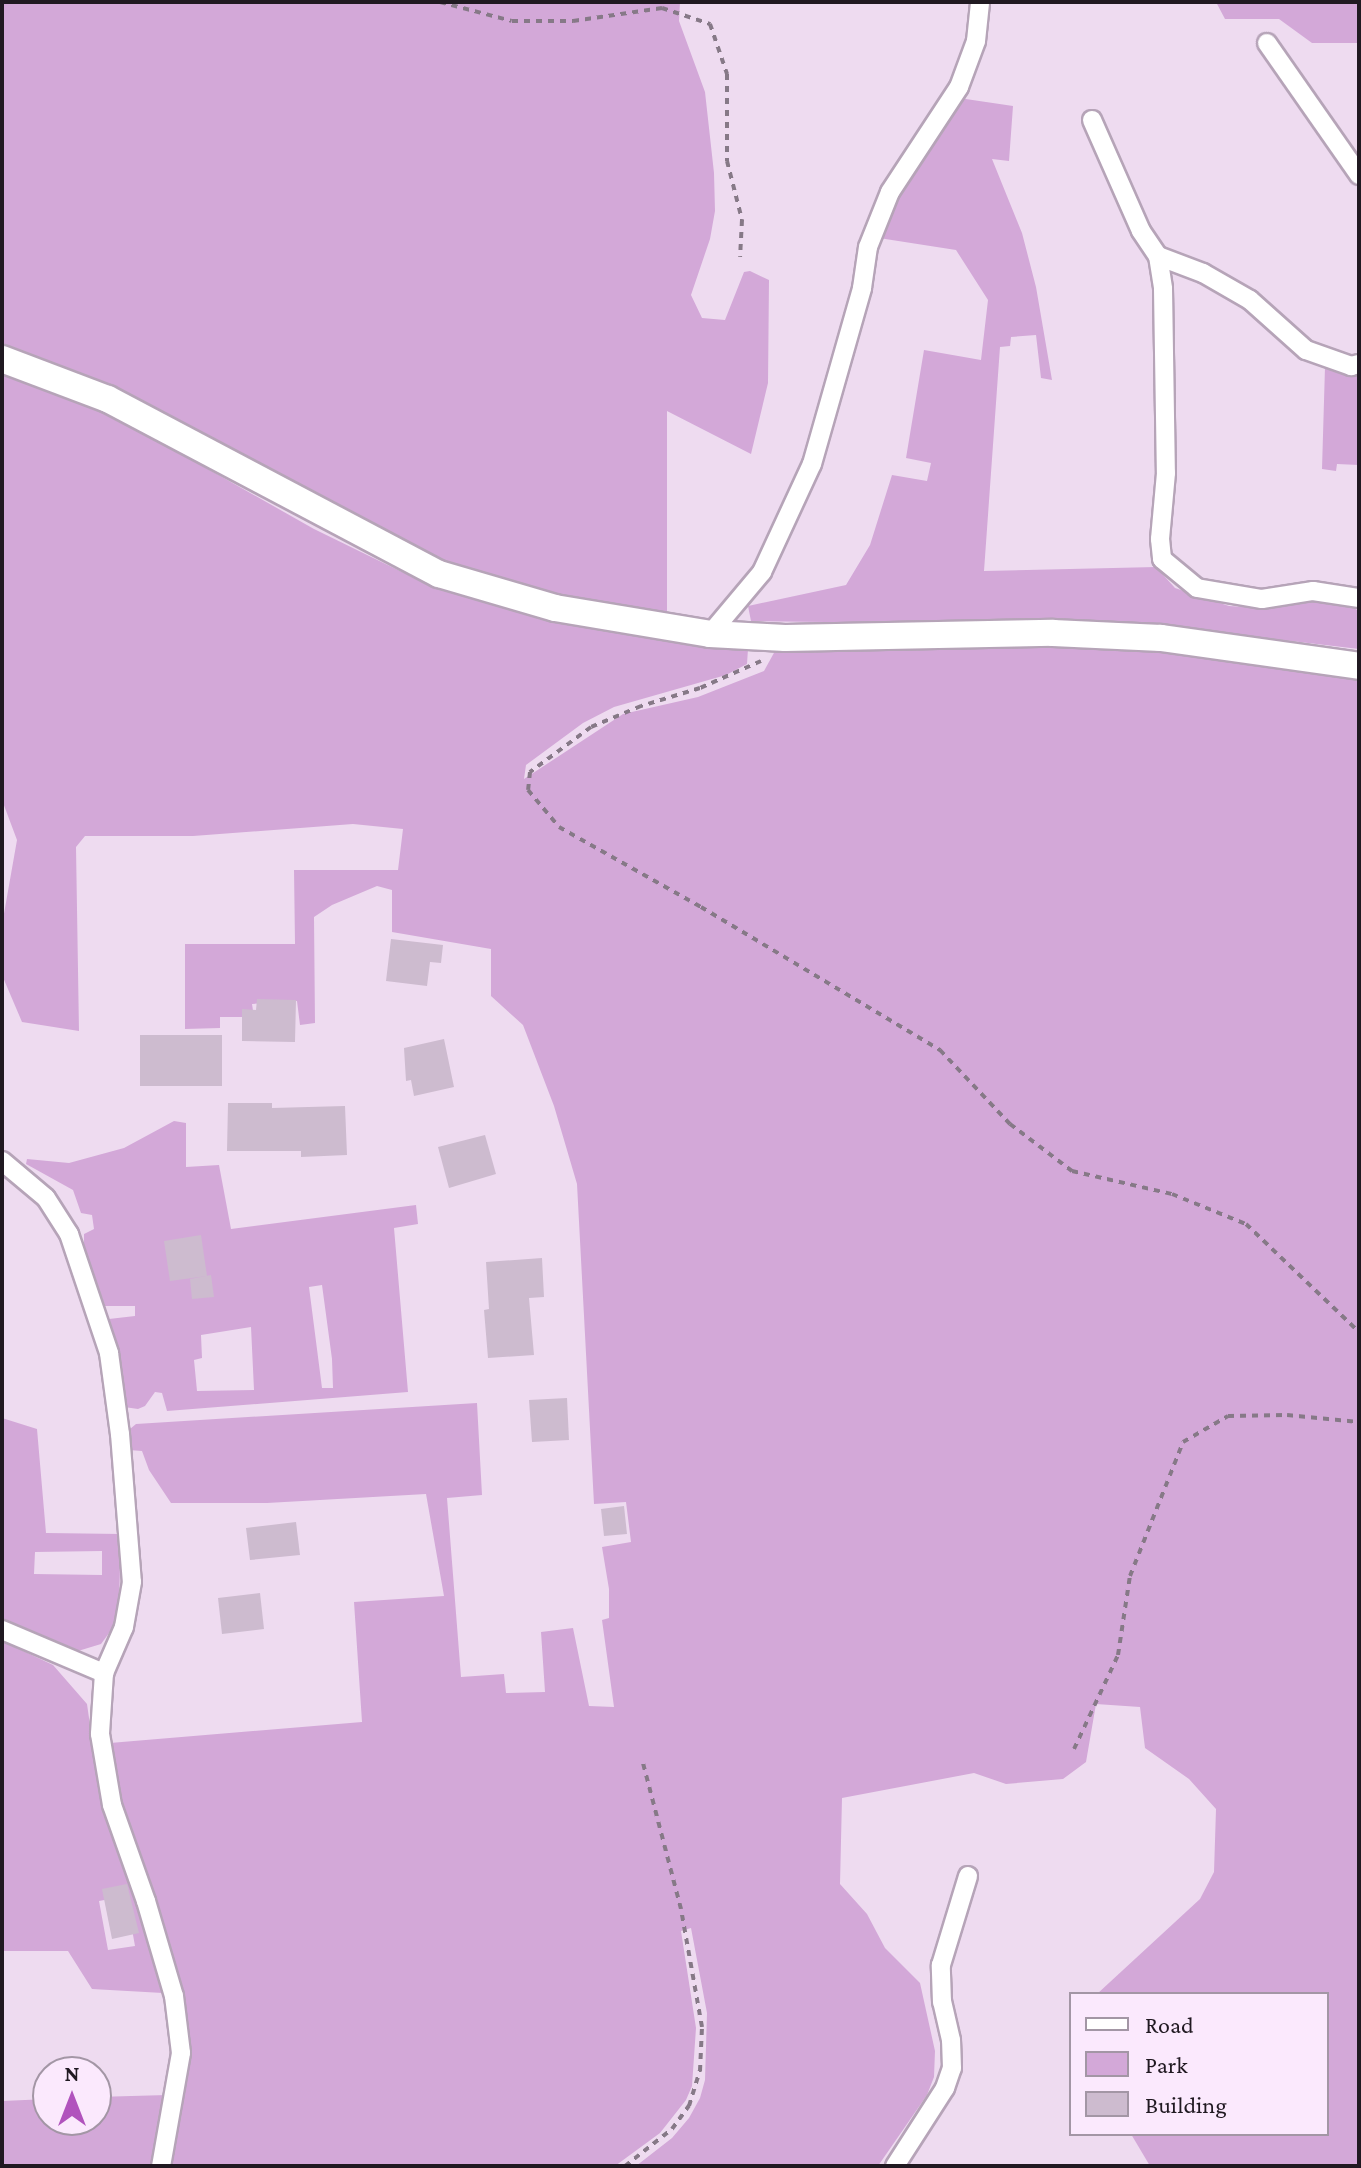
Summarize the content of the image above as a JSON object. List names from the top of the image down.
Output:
{
  "legend": ["Road", "Park", "Building"],
  "north": "top"
}
